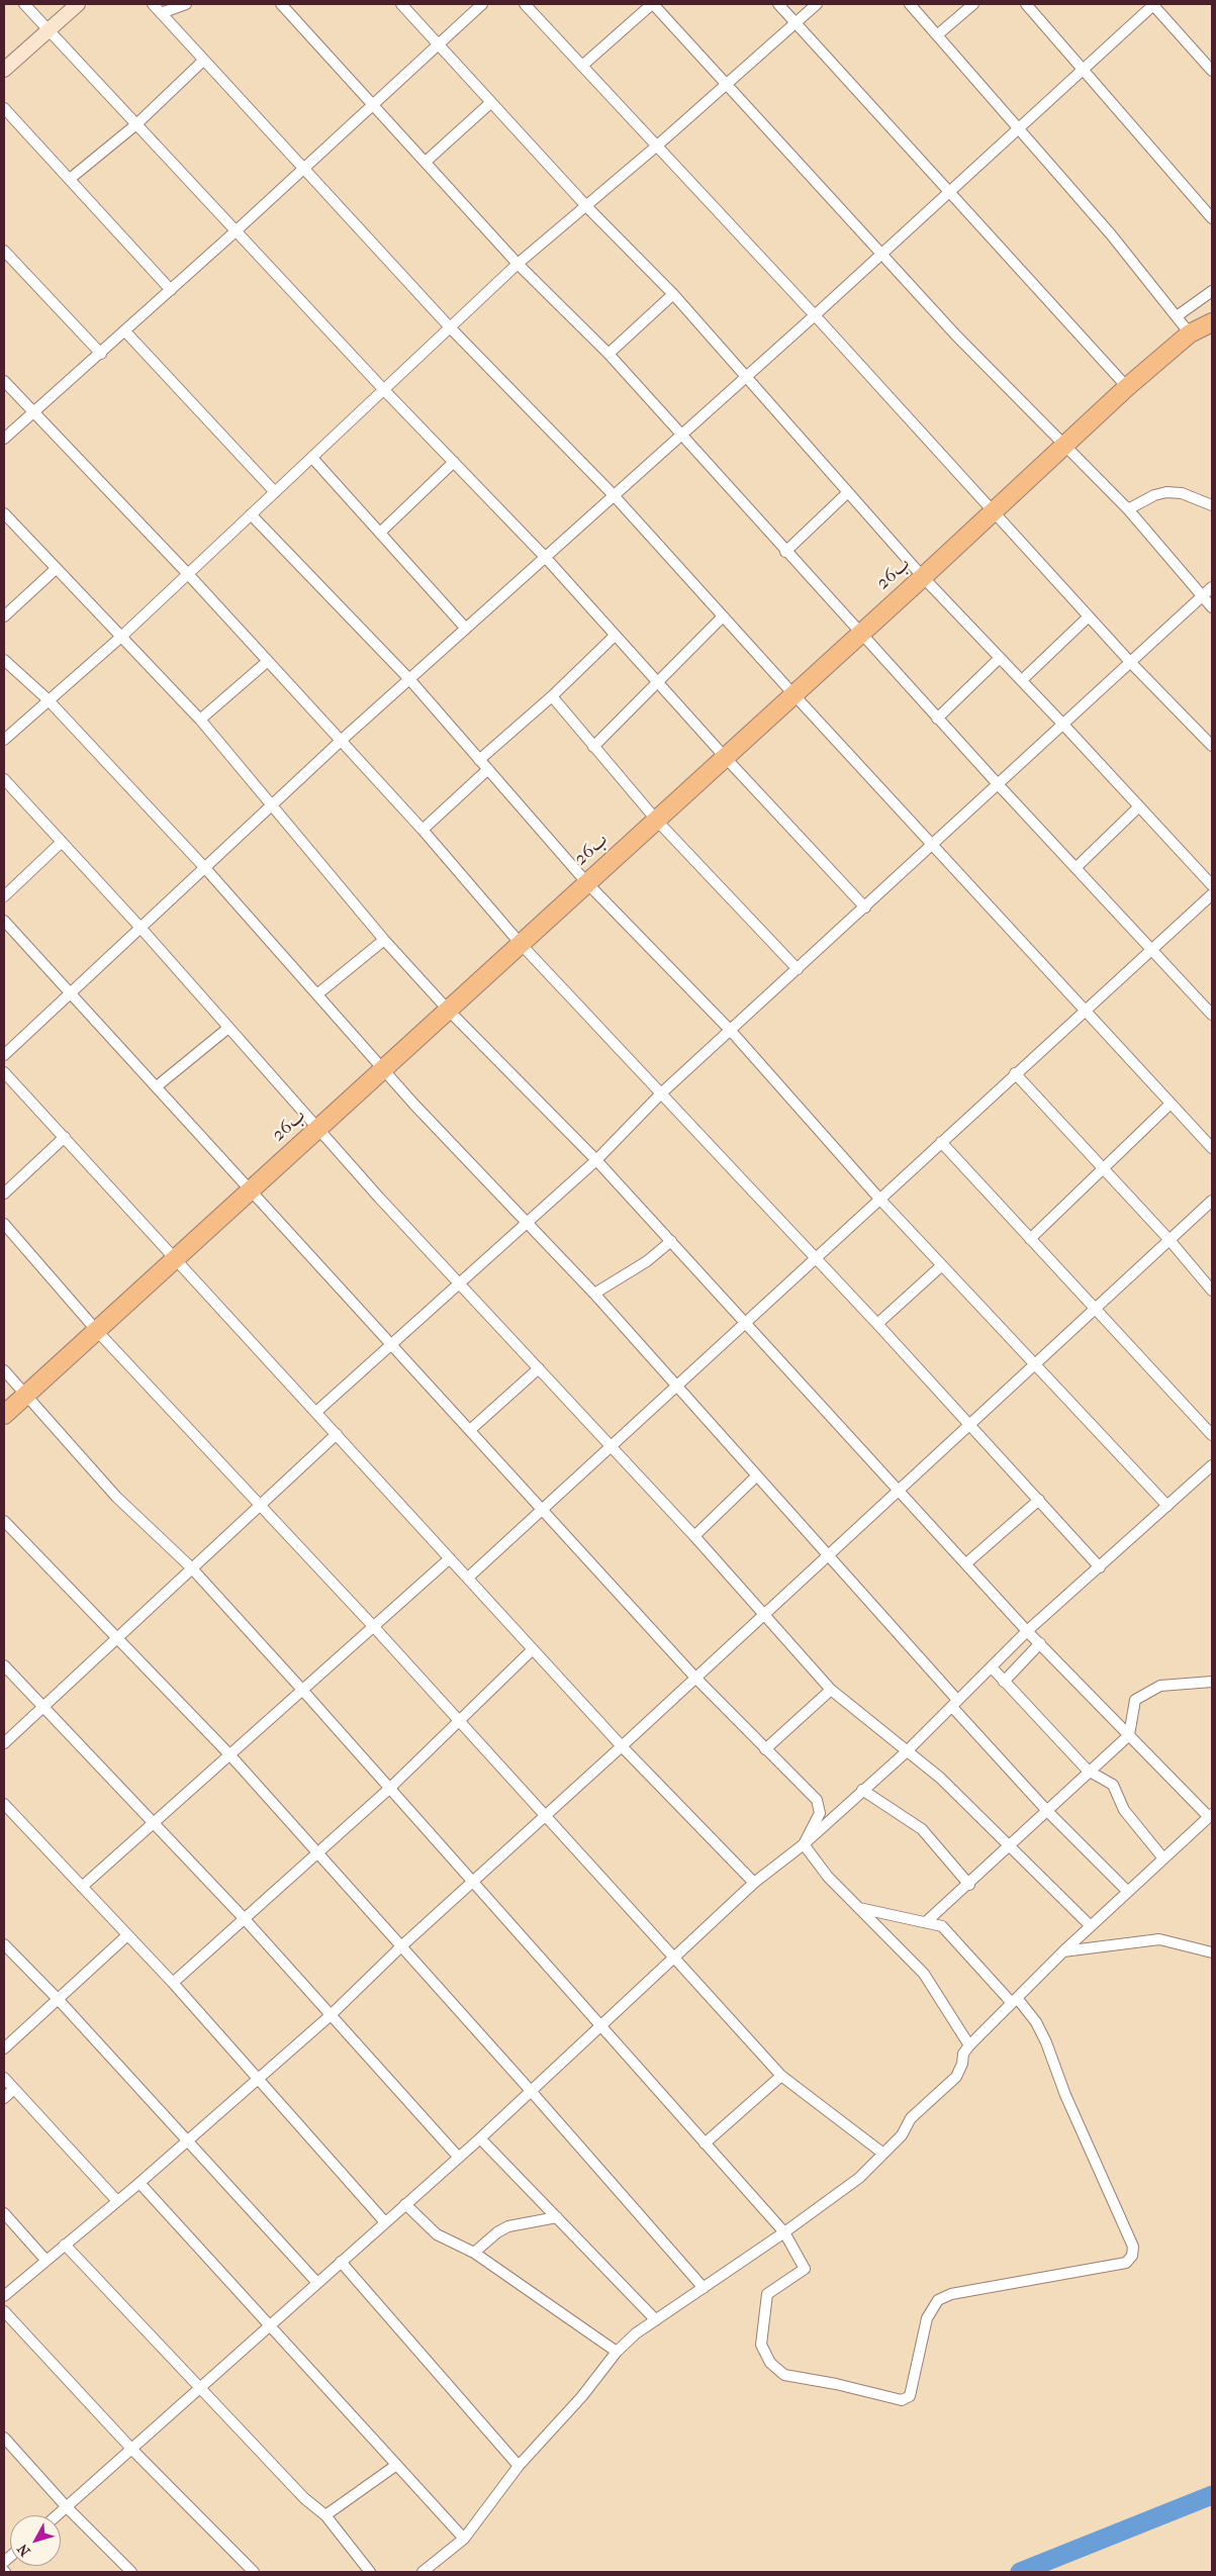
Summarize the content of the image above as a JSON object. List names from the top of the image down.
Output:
{
  "streets": {
    "highway": ["26ب"]
  },
  "north": "bottom left"
}
